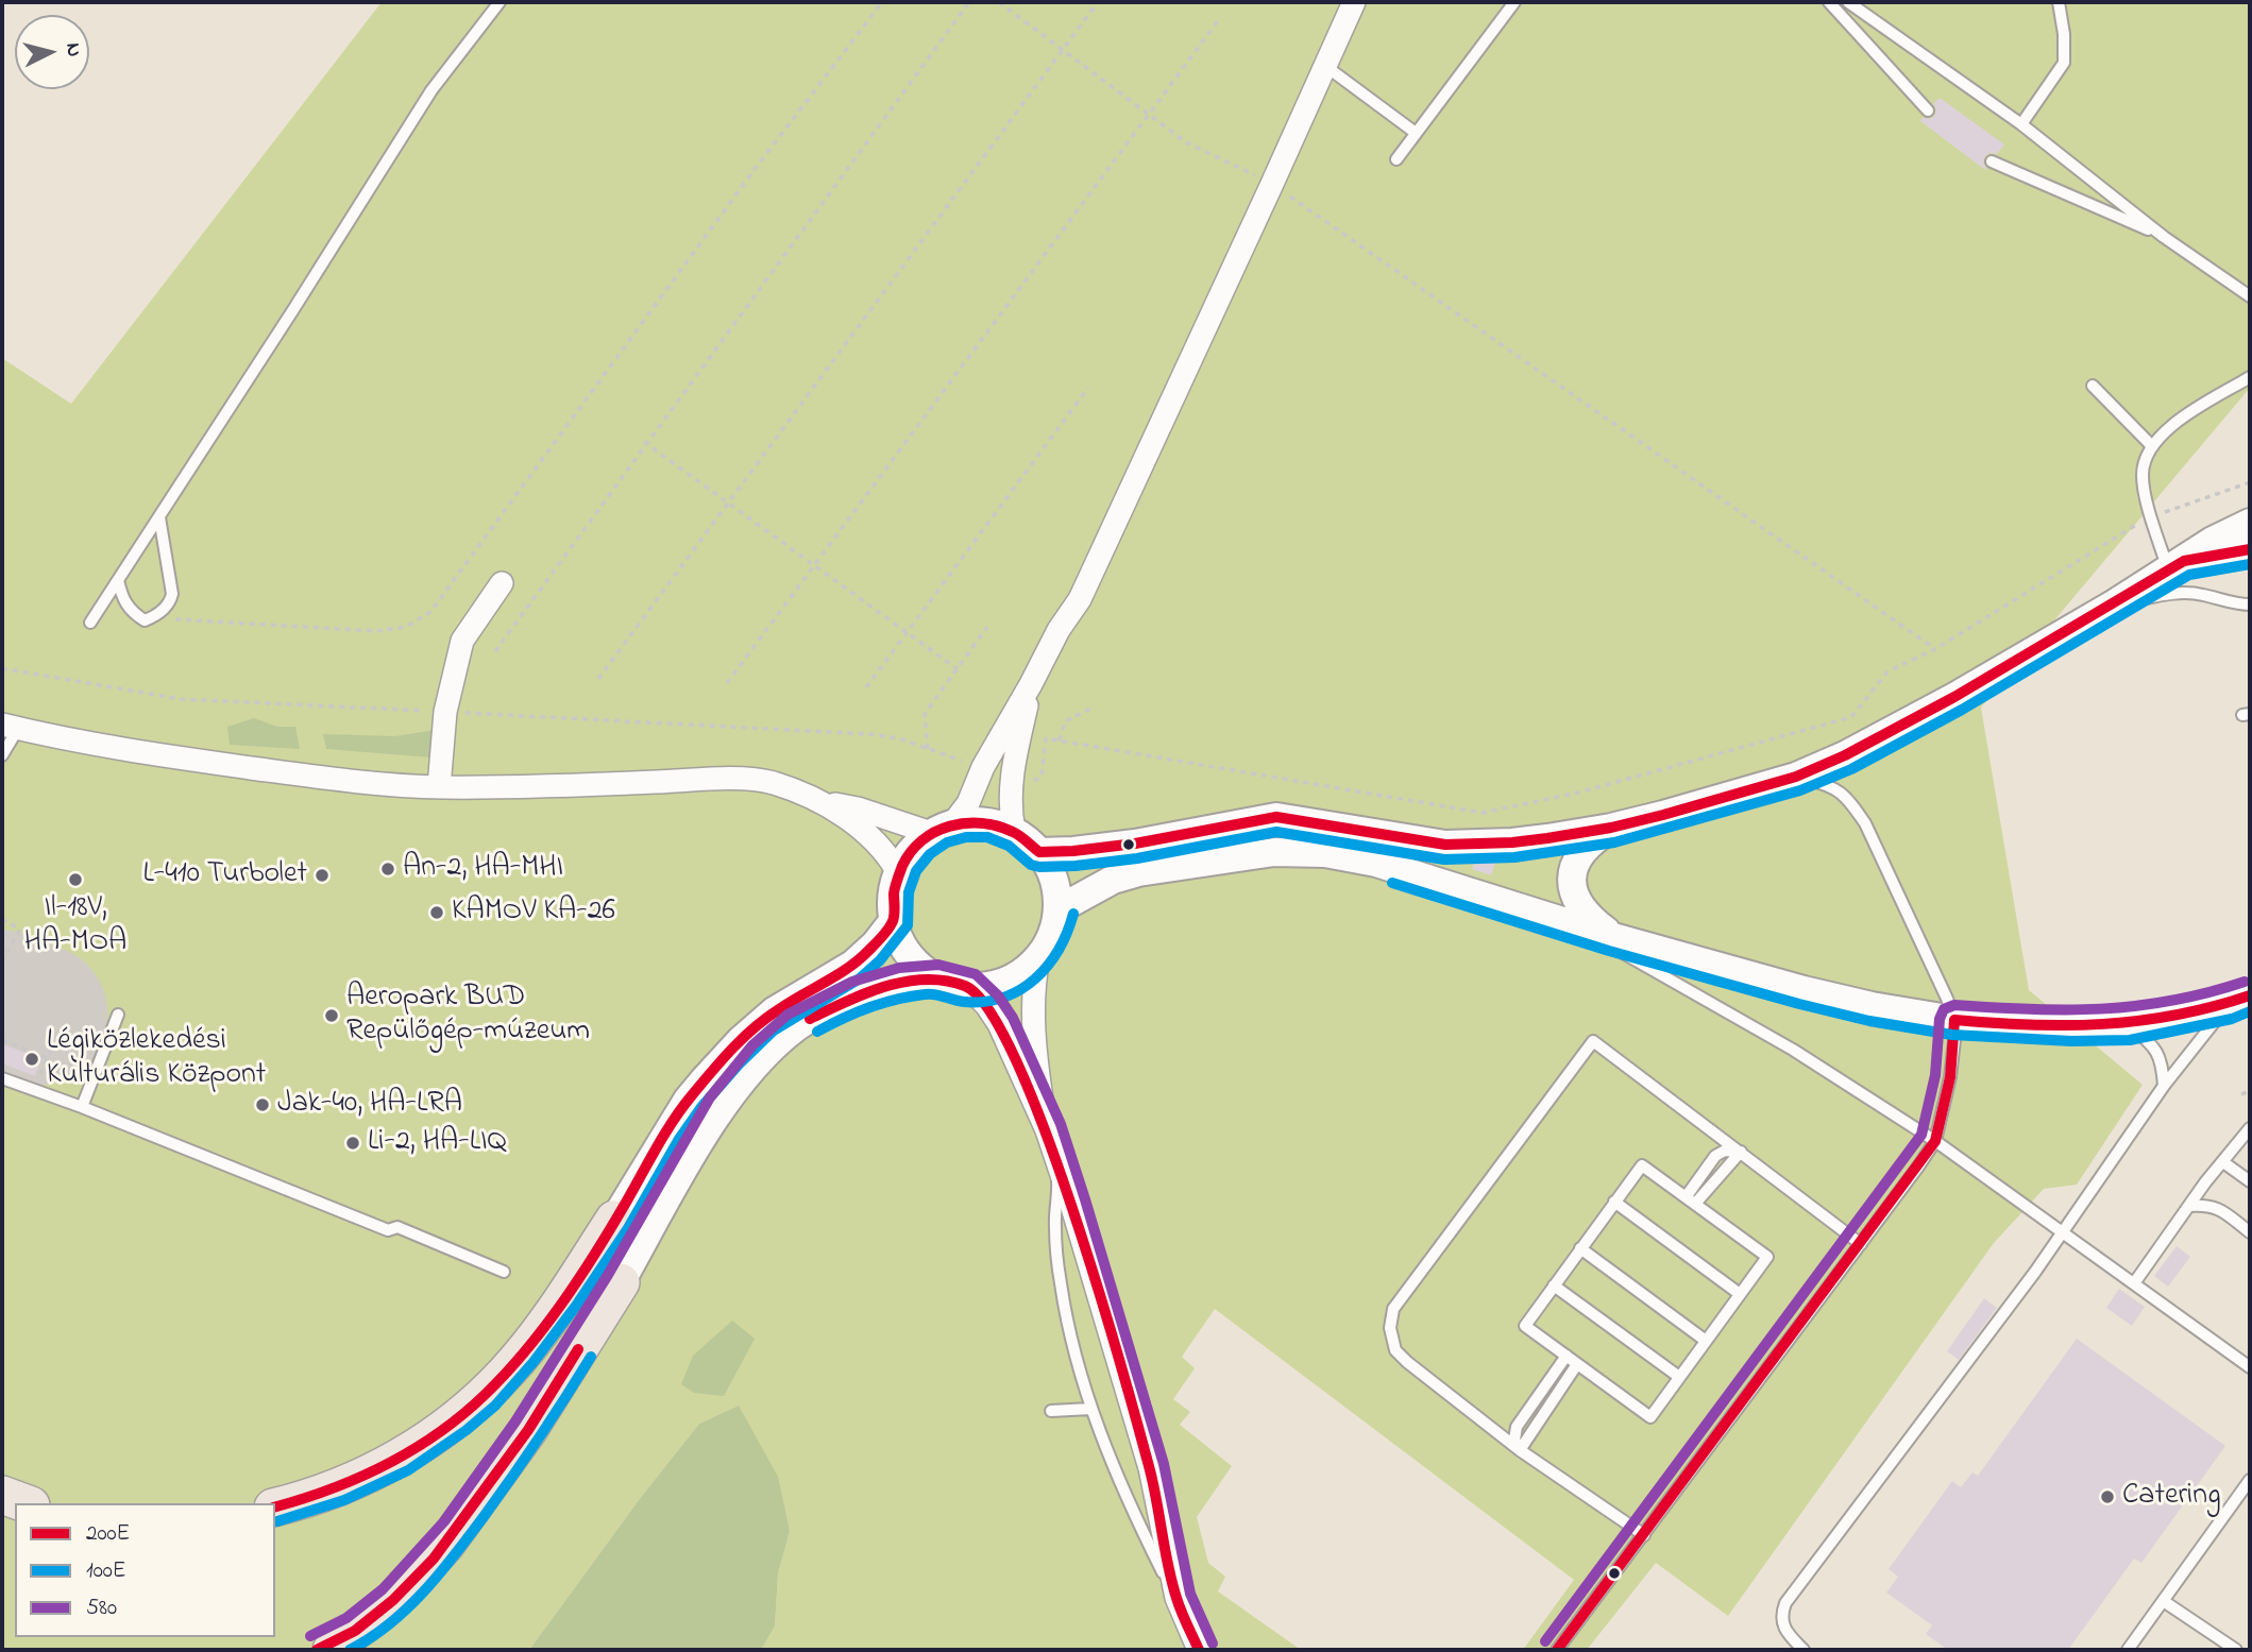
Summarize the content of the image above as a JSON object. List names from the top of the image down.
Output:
{
  "places": [
    "An-2, HA-MHI",
    "L-410 Turbolet",
    "Il-18V, HA-MOA",
    "KAMOV KA-26",
    "Aeropark BUD Repülőgép-múzeum",
    "Légiközlekedési Kulturális Központ",
    "Jak-40, HA-LRA",
    "Li-2, HA-LIQ",
    "Catering"
  ],
  "lines": ["transit line 200E", "transit line 100E", "transit line 580"],
  "legend": ["200E", "100E", "580"],
  "north": "right"
}
